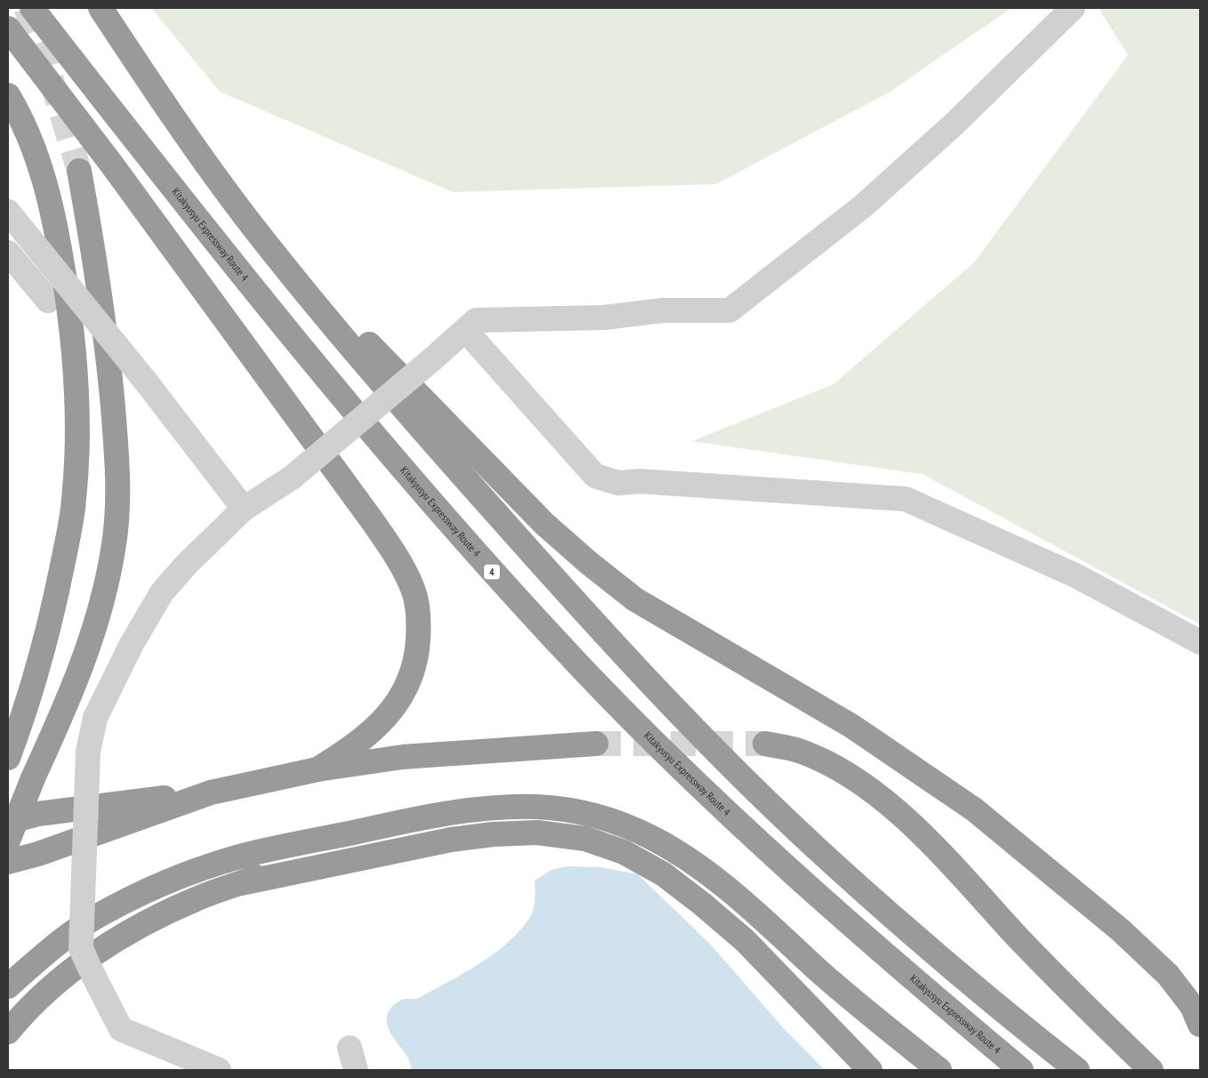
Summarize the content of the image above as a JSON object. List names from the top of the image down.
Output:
{
  "streets": {
    "highway": ["Kitakyusyu Expressway Route 4", "4"]
  }
}
